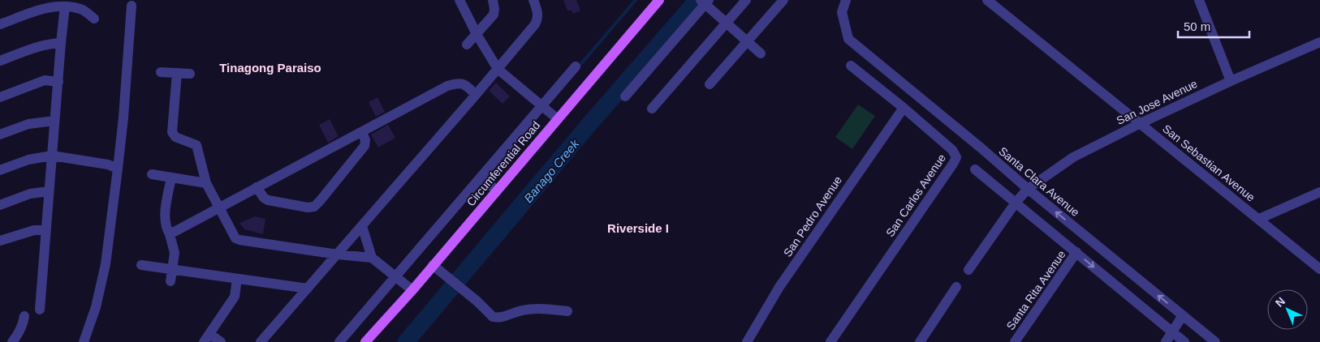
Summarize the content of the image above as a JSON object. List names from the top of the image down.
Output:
{
  "streets": {
    "main road": ["Circumferential Road"],
    "street": [
      "San Jose Avenue",
      "San Sebastian Avenue",
      "Santa Clara Avenue",
      "San Carlos Avenue",
      "San Pedro Avenue",
      "Santa Rita Avenue"
    ]
  },
  "crossings": [
    ["San Jose Avenue", "San Sebastian Avenue"],
    ["San Jose Avenue", "Santa Clara Avenue"],
    ["San Carlos Avenue", "San Pedro Avenue"]
  ],
  "districts": ["Tinagong Paraiso", "Riverside I"],
  "water": ["Banago Creek"],
  "scale_bar": "50 m",
  "north": "top left"
}
